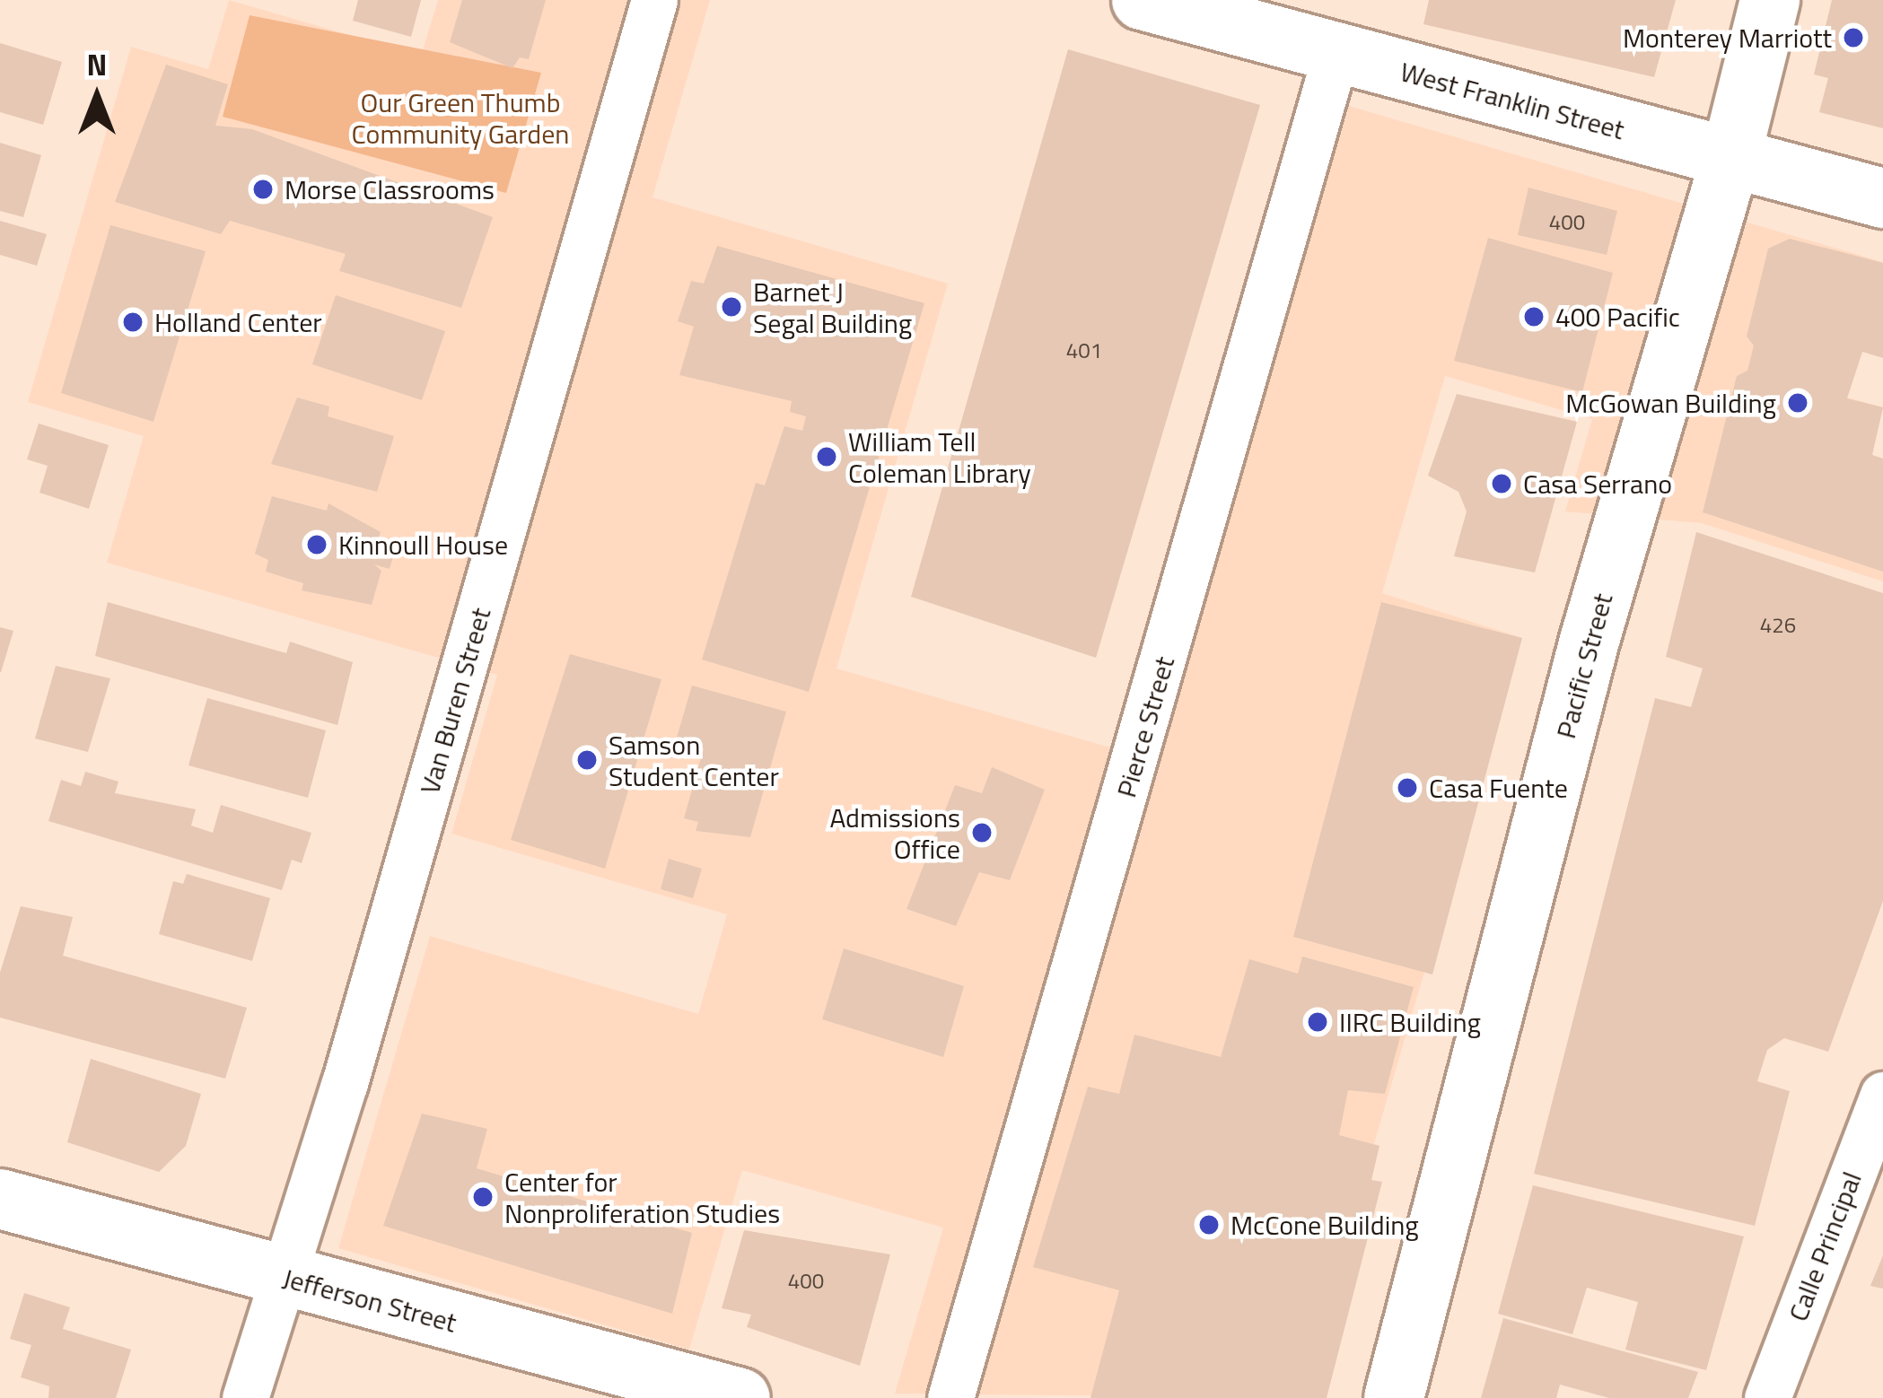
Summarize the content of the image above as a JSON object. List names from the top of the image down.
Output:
{
  "streets": {
    "main road": ["West Franklin Street", "Pacific Street", "Jefferson Street"],
    "street": ["Van Buren Street", "Pierce Street", "Calle Principal"]
  },
  "crossings": [
    ["West Franklin Street", "Pacific Street"],
    ["West Franklin Street", "Pierce Street"],
    ["Van Buren Street", "Jefferson Street"]
  ],
  "parks": ["Our Green Thumb Community Garden"],
  "places": [
    "Monterey Marriott",
    "Morse Classrooms",
    "Barnet J Segal Building",
    "400 Pacific",
    "Holland Center",
    "McGowan Building",
    "William Tell Coleman Library",
    "Casa Serrano",
    "Kinnoull House",
    "Samson Student Center",
    "Casa Fuente",
    "Admissions Office",
    "IIRC Building",
    "Center for Nonproliferation Studies",
    "McCone Building"
  ],
  "house_numbers": [
    "400",
    "401",
    "426",
    "400"
  ],
  "north": "top"
}
